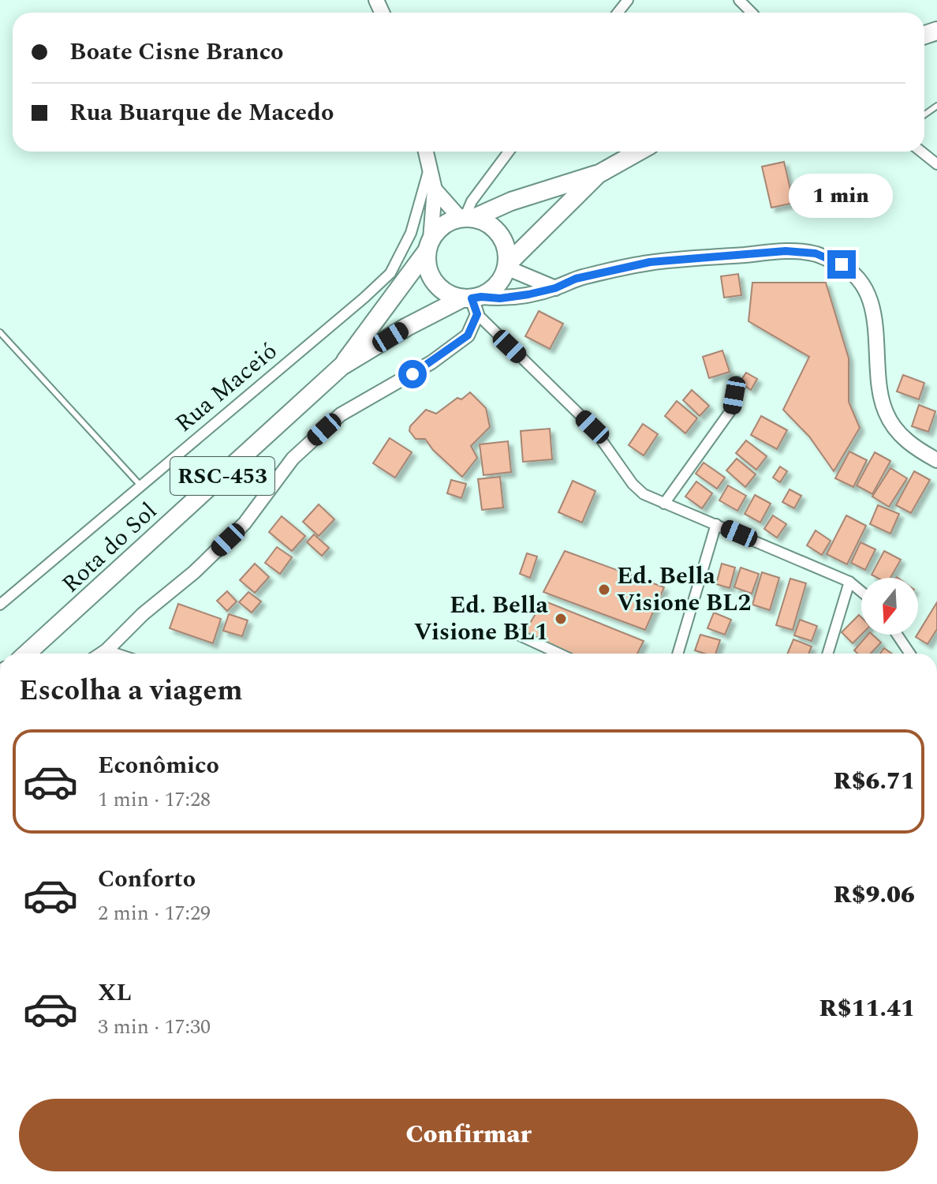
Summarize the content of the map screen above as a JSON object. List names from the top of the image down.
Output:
{
  "streets": {
    "highway": ["RSC-453", "Rota do Sol"],
    "street": ["Rua Maceió"]
  },
  "crossings": [
    ["RSC-453", "Rota do Sol"]
  ],
  "places": ["Ed. Bella Visione BL2", "Ed. Bella Visione BL1"],
  "north": "bottom",
  "page": {
    "banner": ["Boate Cisne Branco", "Rua Buarque de Macedo"],
    "bubble": "1 min",
    "heading": "Escolha a viagem",
    "list": [
      {
        "name": "Econômico",
        "note": "1 min · 17:28",
        "value": "R$6.71"
      },
      {
        "name": "Conforto",
        "note": "2 min · 17:29",
        "value": "R$9.06"
      },
      {
        "name": "XL",
        "note": "3 min · 17:30",
        "value": "R$11.41"
      }
    ],
    "buttons": "Confirmar"
  }
}
